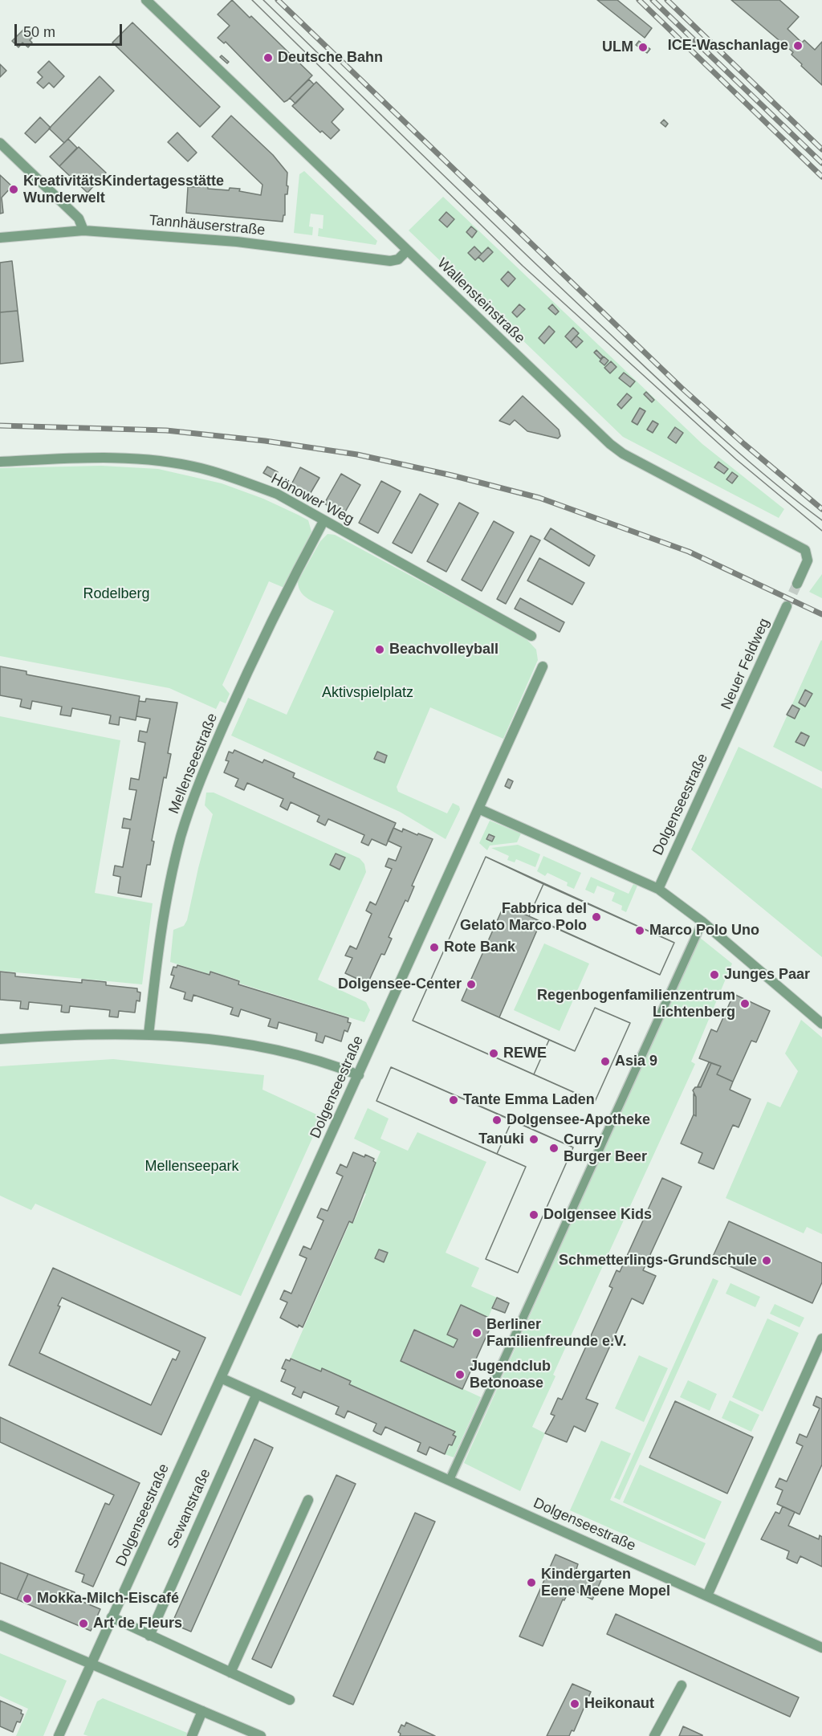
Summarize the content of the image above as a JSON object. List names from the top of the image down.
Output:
{
  "streets": {
    "street": [
      "Tannhäuserstraße",
      "Wallensteinstraße",
      "Hönower Weg",
      "Neuer Feldweg",
      "Mellenseestraße",
      "Dolgenseestraße",
      "Sewanstraße"
    ]
  },
  "crossings": [
    ["Tannhäuserstraße", "Wallensteinstraße"],
    ["Hönower Weg", "Mellenseestraße"],
    ["Neuer Feldweg", "Dolgenseestraße"],
    ["Dolgenseestraße", "Sewanstraße"]
  ],
  "parks": ["Rodelberg", "Aktivspielplatz", "Mellenseepark"],
  "places": [
    "ICE-Waschanlage",
    "ULM",
    "Deutsche Bahn",
    "KreativitätsKindertagesstätte Wunderwelt",
    "Beachvolleyball",
    "Fabbrica del Gelato Marco Polo",
    "Marco Polo Uno",
    "Rote Bank",
    "Junges Paar",
    "Dolgensee-Center",
    "Regenbogenfamilienzentrum Lichtenberg",
    "REWE",
    "Asia 9",
    "Tante Emma Laden",
    "Dolgensee-Apotheke",
    "Tanuki",
    "Curry Burger Beer",
    "Dolgensee Kids",
    "Schmetterlings-Grundschule",
    "Berliner Familienfreunde e.V.",
    "Jugendclub Betonoase",
    "Kindergarten Eene Meene Mopel",
    "Mokka-Milch-Eiscafé",
    "Art de Fleurs",
    "Heikonaut"
  ],
  "scale_bar": "50 m"
}
